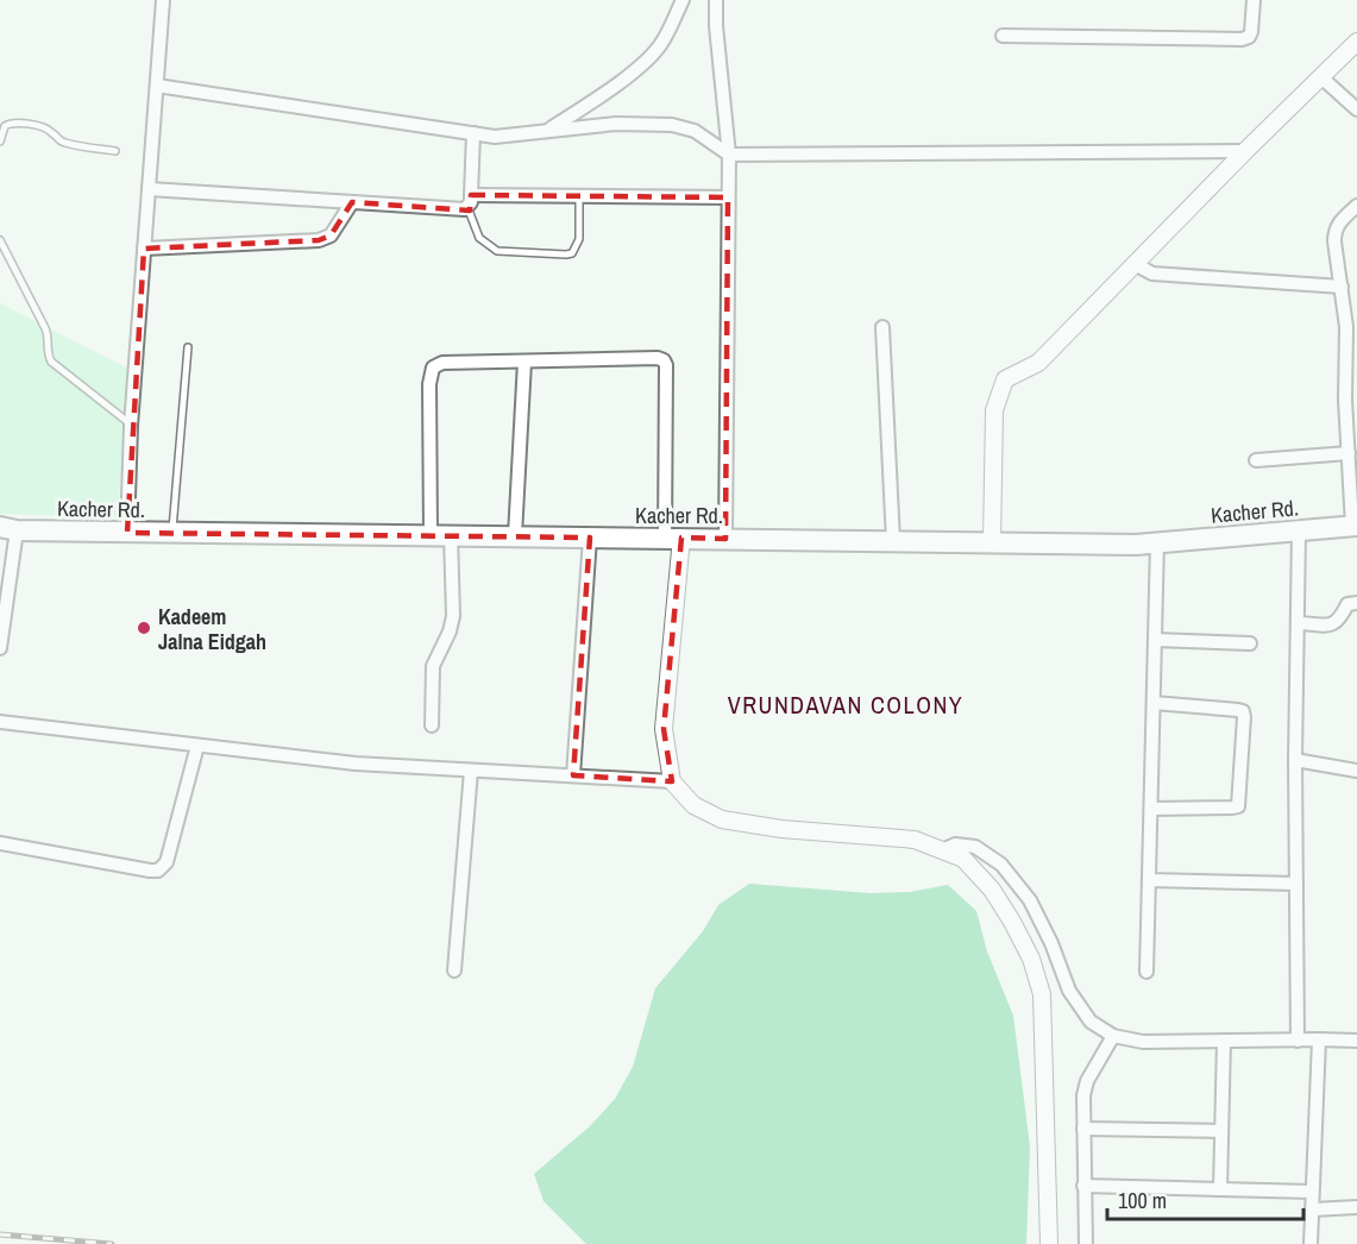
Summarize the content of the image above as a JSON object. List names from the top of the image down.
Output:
{
  "streets": {
    "main road": ["Kacher Rd."]
  },
  "districts": ["VRUNDAVAN COLONY"],
  "places": ["Kadeem Jalna Eidgah"],
  "scale_bar": "100 m"
}
